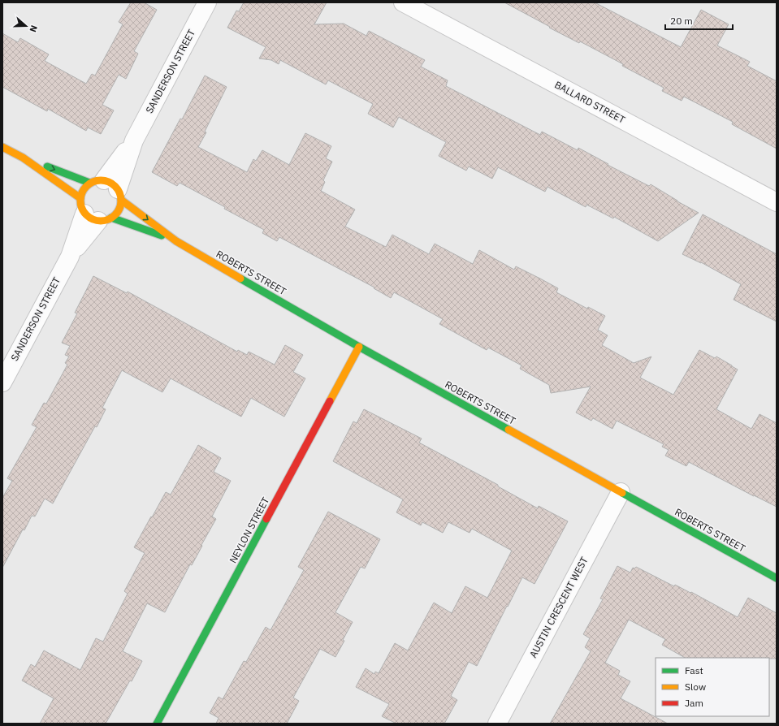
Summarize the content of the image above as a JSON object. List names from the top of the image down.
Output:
{
  "streets": {
    "street": [
      "SANDERSON STREET",
      "BALLARD STREET",
      "ROBERTS STREET",
      "NEYLON STREET",
      "AUSTIN CRESCENT WEST"
    ]
  },
  "crossings": [
    ["SANDERSON STREET", "ROBERTS STREET"],
    ["ROBERTS STREET", "NEYLON STREET"],
    ["ROBERTS STREET", "AUSTIN CRESCENT WEST"]
  ],
  "legend": ["Fast", "Slow", "Jam"],
  "scale_bar": "20 m",
  "north": "right"
}
